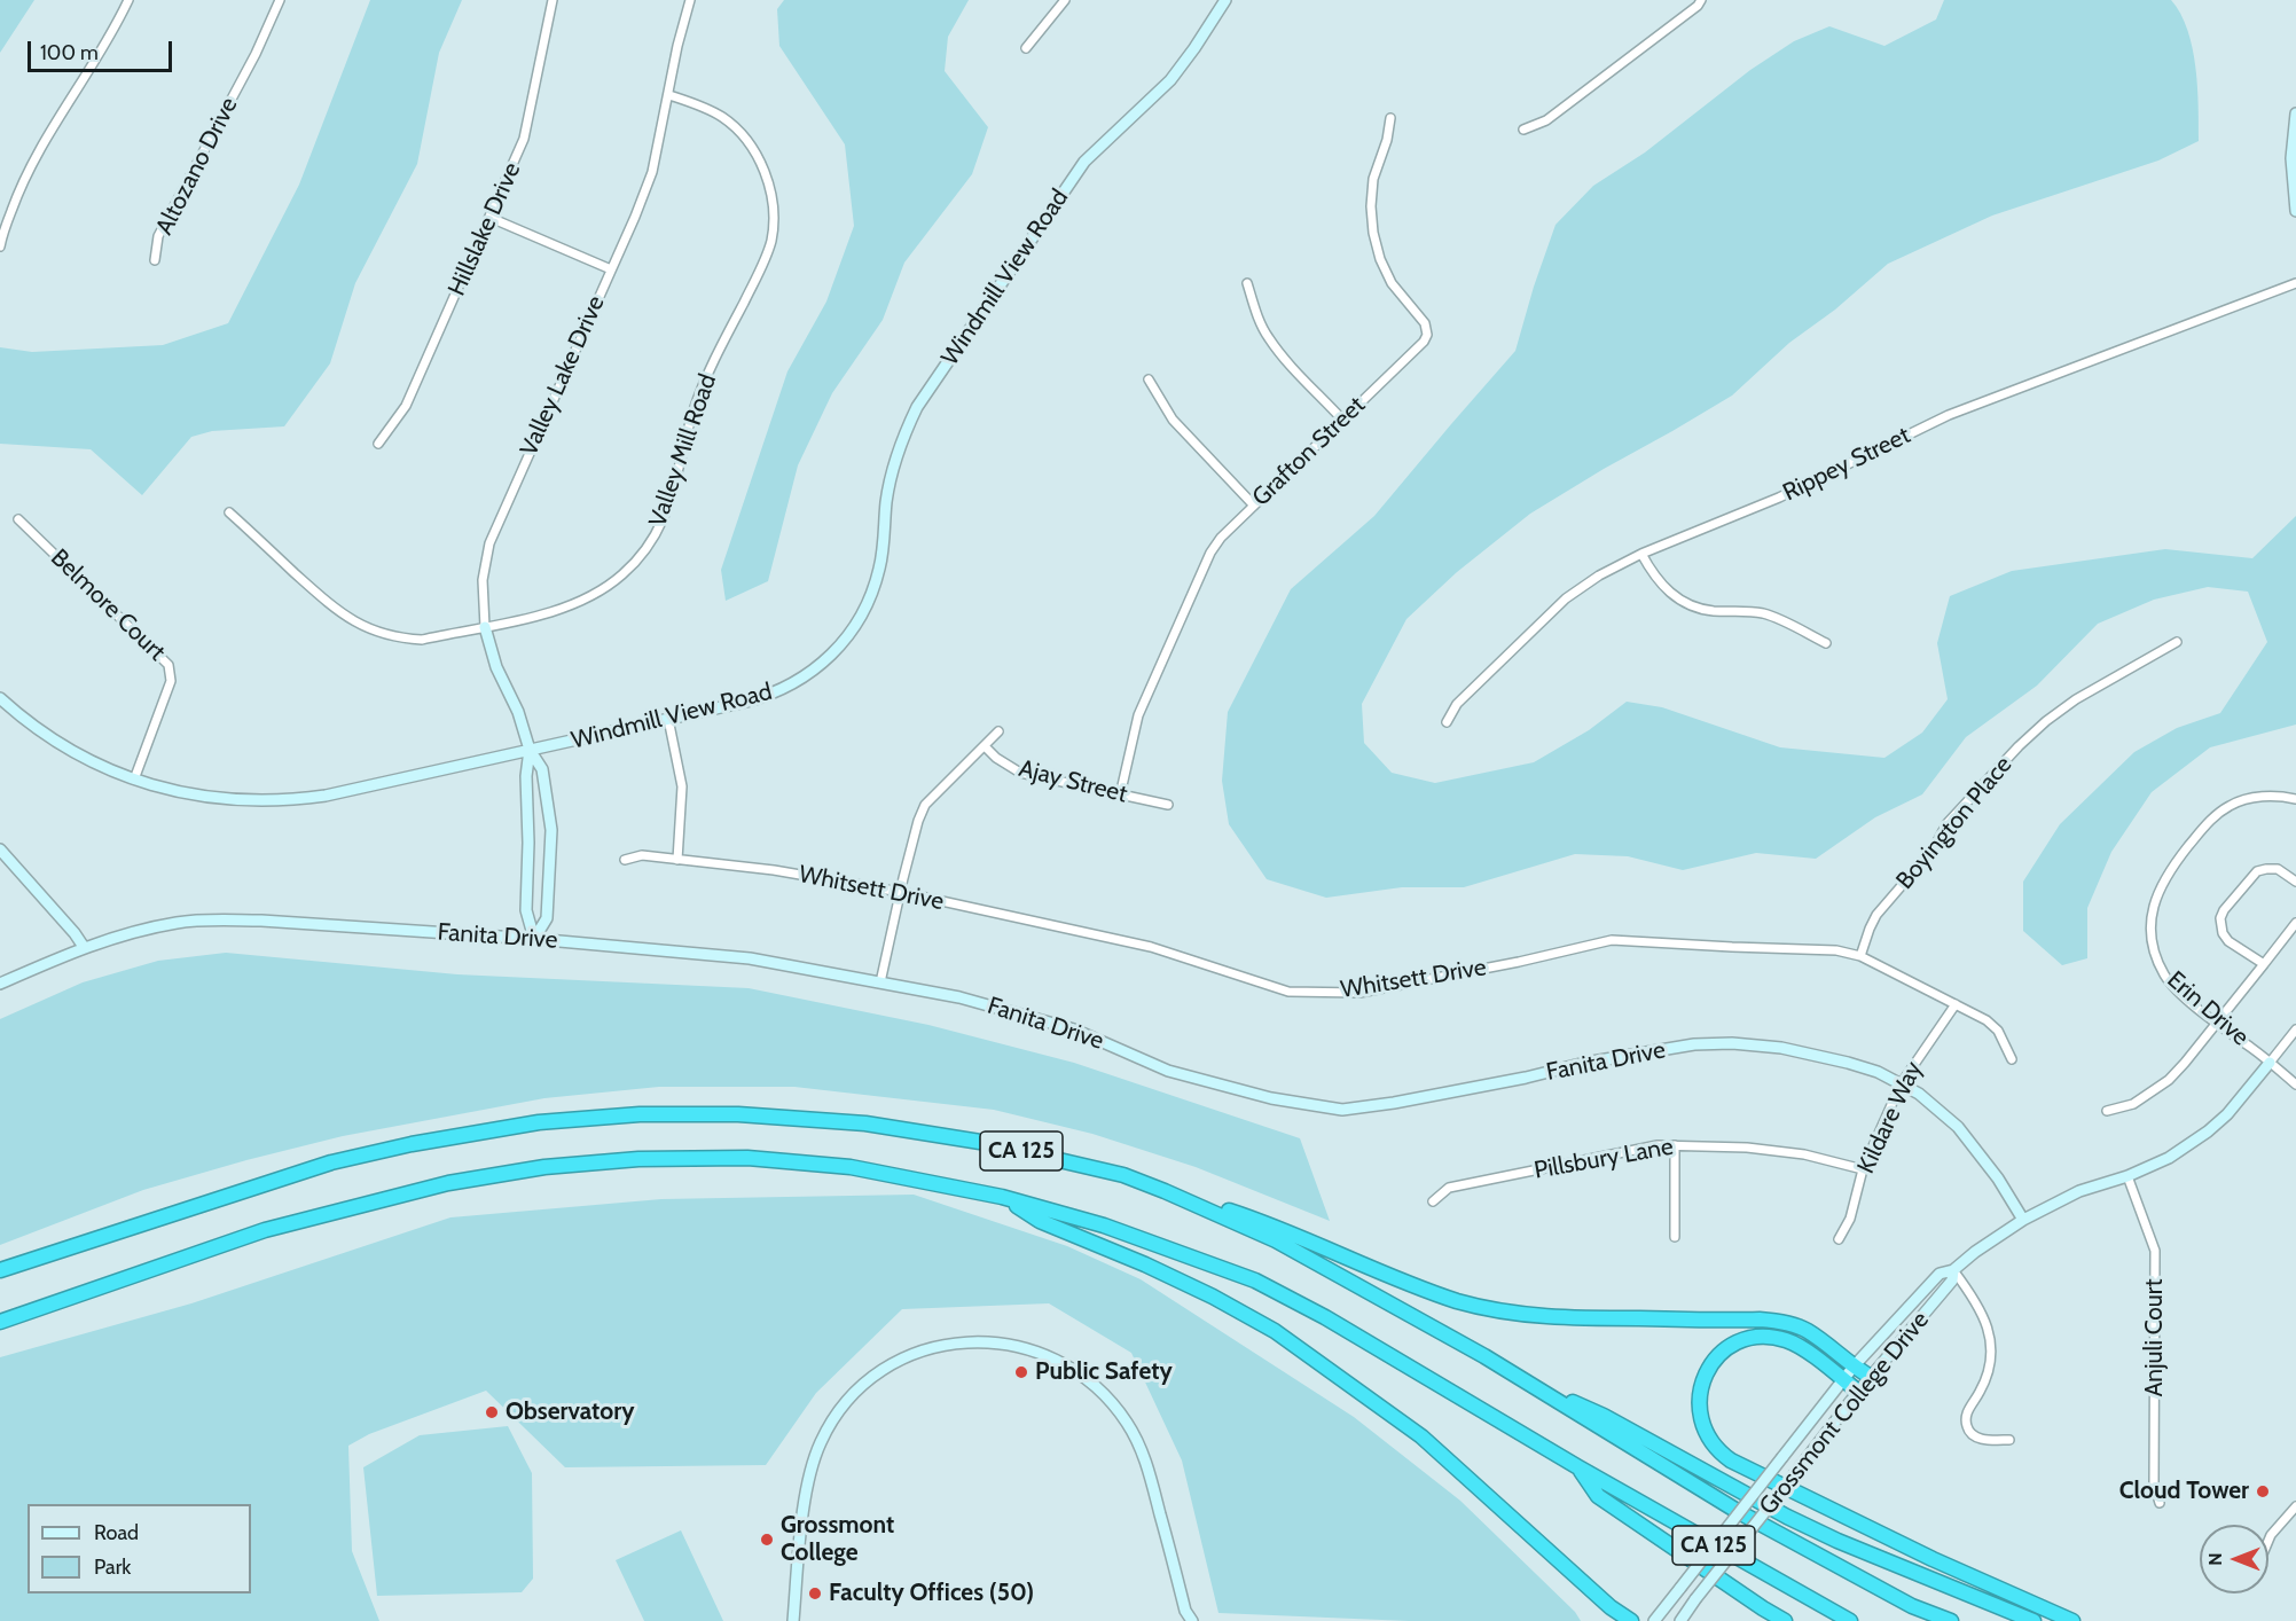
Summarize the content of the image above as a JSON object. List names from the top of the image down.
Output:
{
  "streets": {
    "highway": ["CA 125"],
    "street": [
      "Altozano Drive",
      "Hillslake Drive",
      "Windmill View Road",
      "Valley Lake Drive",
      "Valley Mill Road",
      "Grafton Street",
      "Rippey Street",
      "Belmore Court",
      "Ajay Street",
      "Boyington Place",
      "Whitsett Drive",
      "Fanita Drive",
      "Erin Drive",
      "Kildare Way",
      "Pillsbury Lane",
      "Anjuli Court",
      "Grossmont College Drive"
    ]
  },
  "crossings": [
    ["Windmill View Road", "Valley Lake Drive"],
    ["Windmill View Road", "Belmore Court"],
    ["Valley Lake Drive", "Valley Mill Road"],
    ["Valley Lake Drive", "Fanita Drive"],
    ["Grafton Street", "Ajay Street"],
    ["Boyington Place", "Whitsett Drive"],
    ["Whitsett Drive", "Kildare Way"],
    ["Fanita Drive", "Kildare Way"],
    ["Fanita Drive", "Grossmont College Drive"],
    ["Erin Drive", "Grossmont College Drive"],
    ["Kildare Way", "Pillsbury Lane"],
    ["Anjuli Court", "Grossmont College Drive"]
  ],
  "places": [
    "Public Safety",
    "Observatory",
    "Cloud Tower",
    "Grossmont College",
    "Faculty Offices (50)"
  ],
  "legend": ["Road", "Park"],
  "scale_bar": "100 m",
  "north": "left"
}
